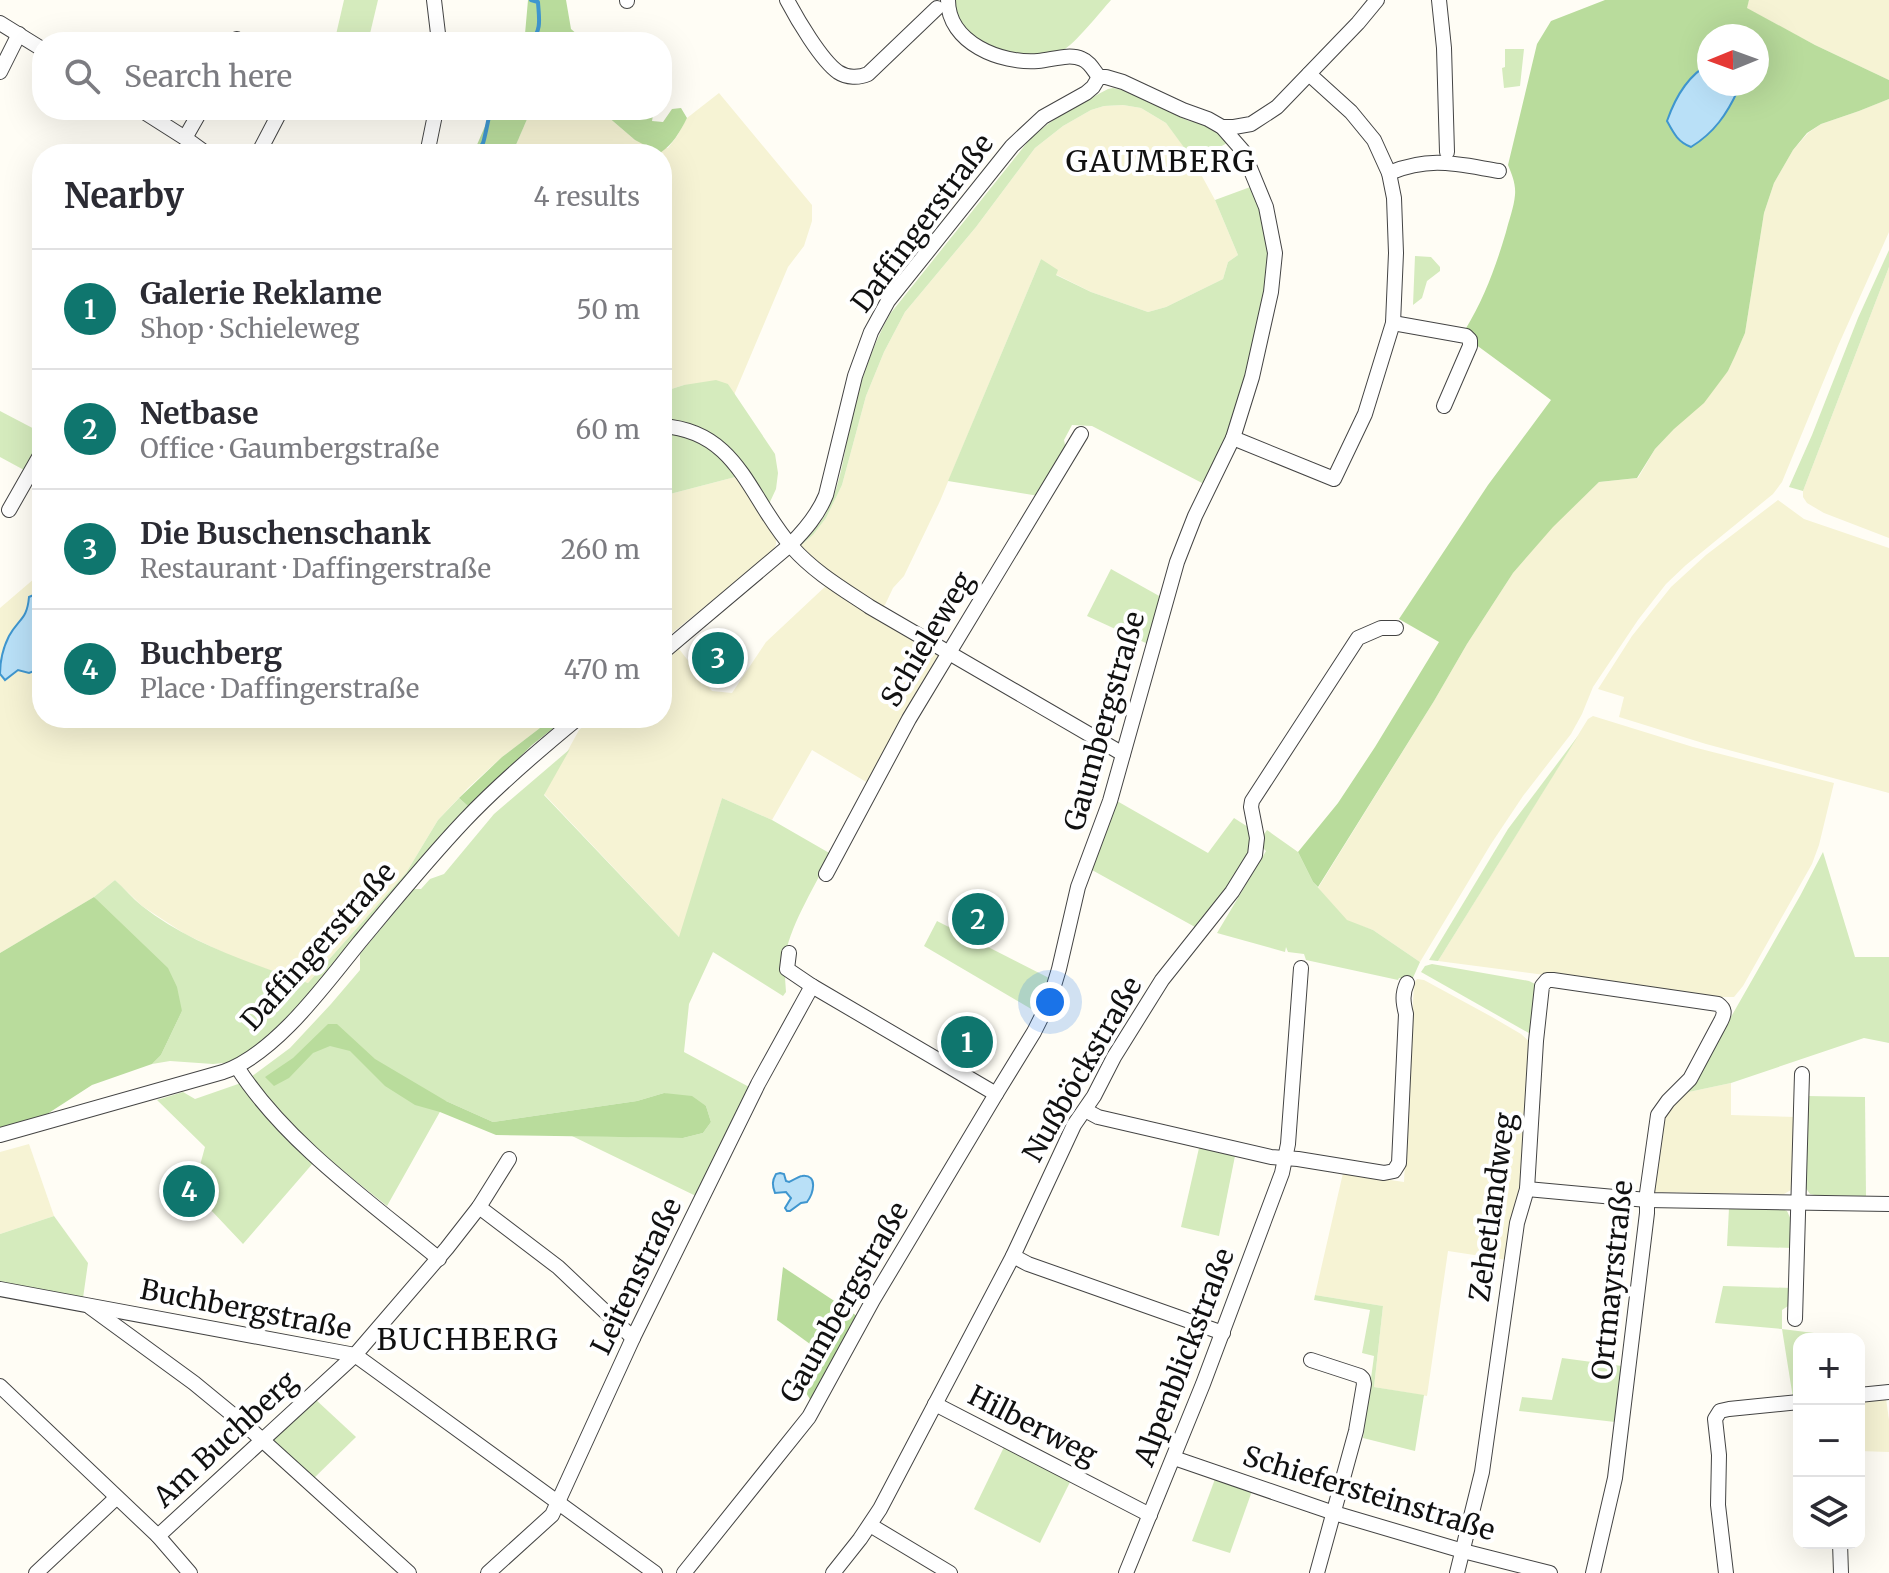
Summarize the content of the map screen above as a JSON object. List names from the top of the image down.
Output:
{
  "streets": {
    "street": [
      "Daffingerstraße",
      "Schieleweg",
      "Gaumbergstraße",
      "Nußböckstraße",
      "Zehetlandweg",
      "Leitenstraße",
      "Ortmayrstraße",
      "Buchbergstraße",
      "Alpenblickstraße",
      "Hilberweg",
      "Am Buchberg",
      "Schiefersteinstraße"
    ]
  },
  "crossings": [
    ["Daffingerstraße", "Gaumbergstraße"],
    ["Nußböckstraße", "Hilberweg"],
    ["Zehetlandweg", "Ortmayrstraße"],
    ["Zehetlandweg", "Schiefersteinstraße"],
    ["Leitenstraße", "Buchbergstraße"],
    ["Buchbergstraße", "Am Buchberg"],
    ["Alpenblickstraße", "Hilberweg"],
    ["Alpenblickstraße", "Schiefersteinstraße"]
  ],
  "districts": ["GAUMBERG", "BUCHBERG"],
  "north": "left",
  "page": {
    "search": "Search here",
    "heading": ["Nearby", "4 results"],
    "list": [
      {
        "mark": "1",
        "name": "Galerie Reklame",
        "note": "Shop · Schieleweg",
        "value": "50 m"
      },
      {
        "mark": "2",
        "name": "Netbase",
        "note": "Office · Gaumbergstraße",
        "value": "60 m"
      },
      {
        "mark": "3",
        "name": "Die Buschenschank",
        "note": "Restaurant · Daffingerstraße",
        "value": "260 m"
      },
      {
        "mark": "4",
        "name": "Buchberg",
        "note": "Place · Daffingerstraße",
        "value": "470 m"
      }
    ],
    "pins": [
      "3",
      "2",
      "1",
      "4"
    ],
    "map_buttons": ["+", "−"]
  }
}
